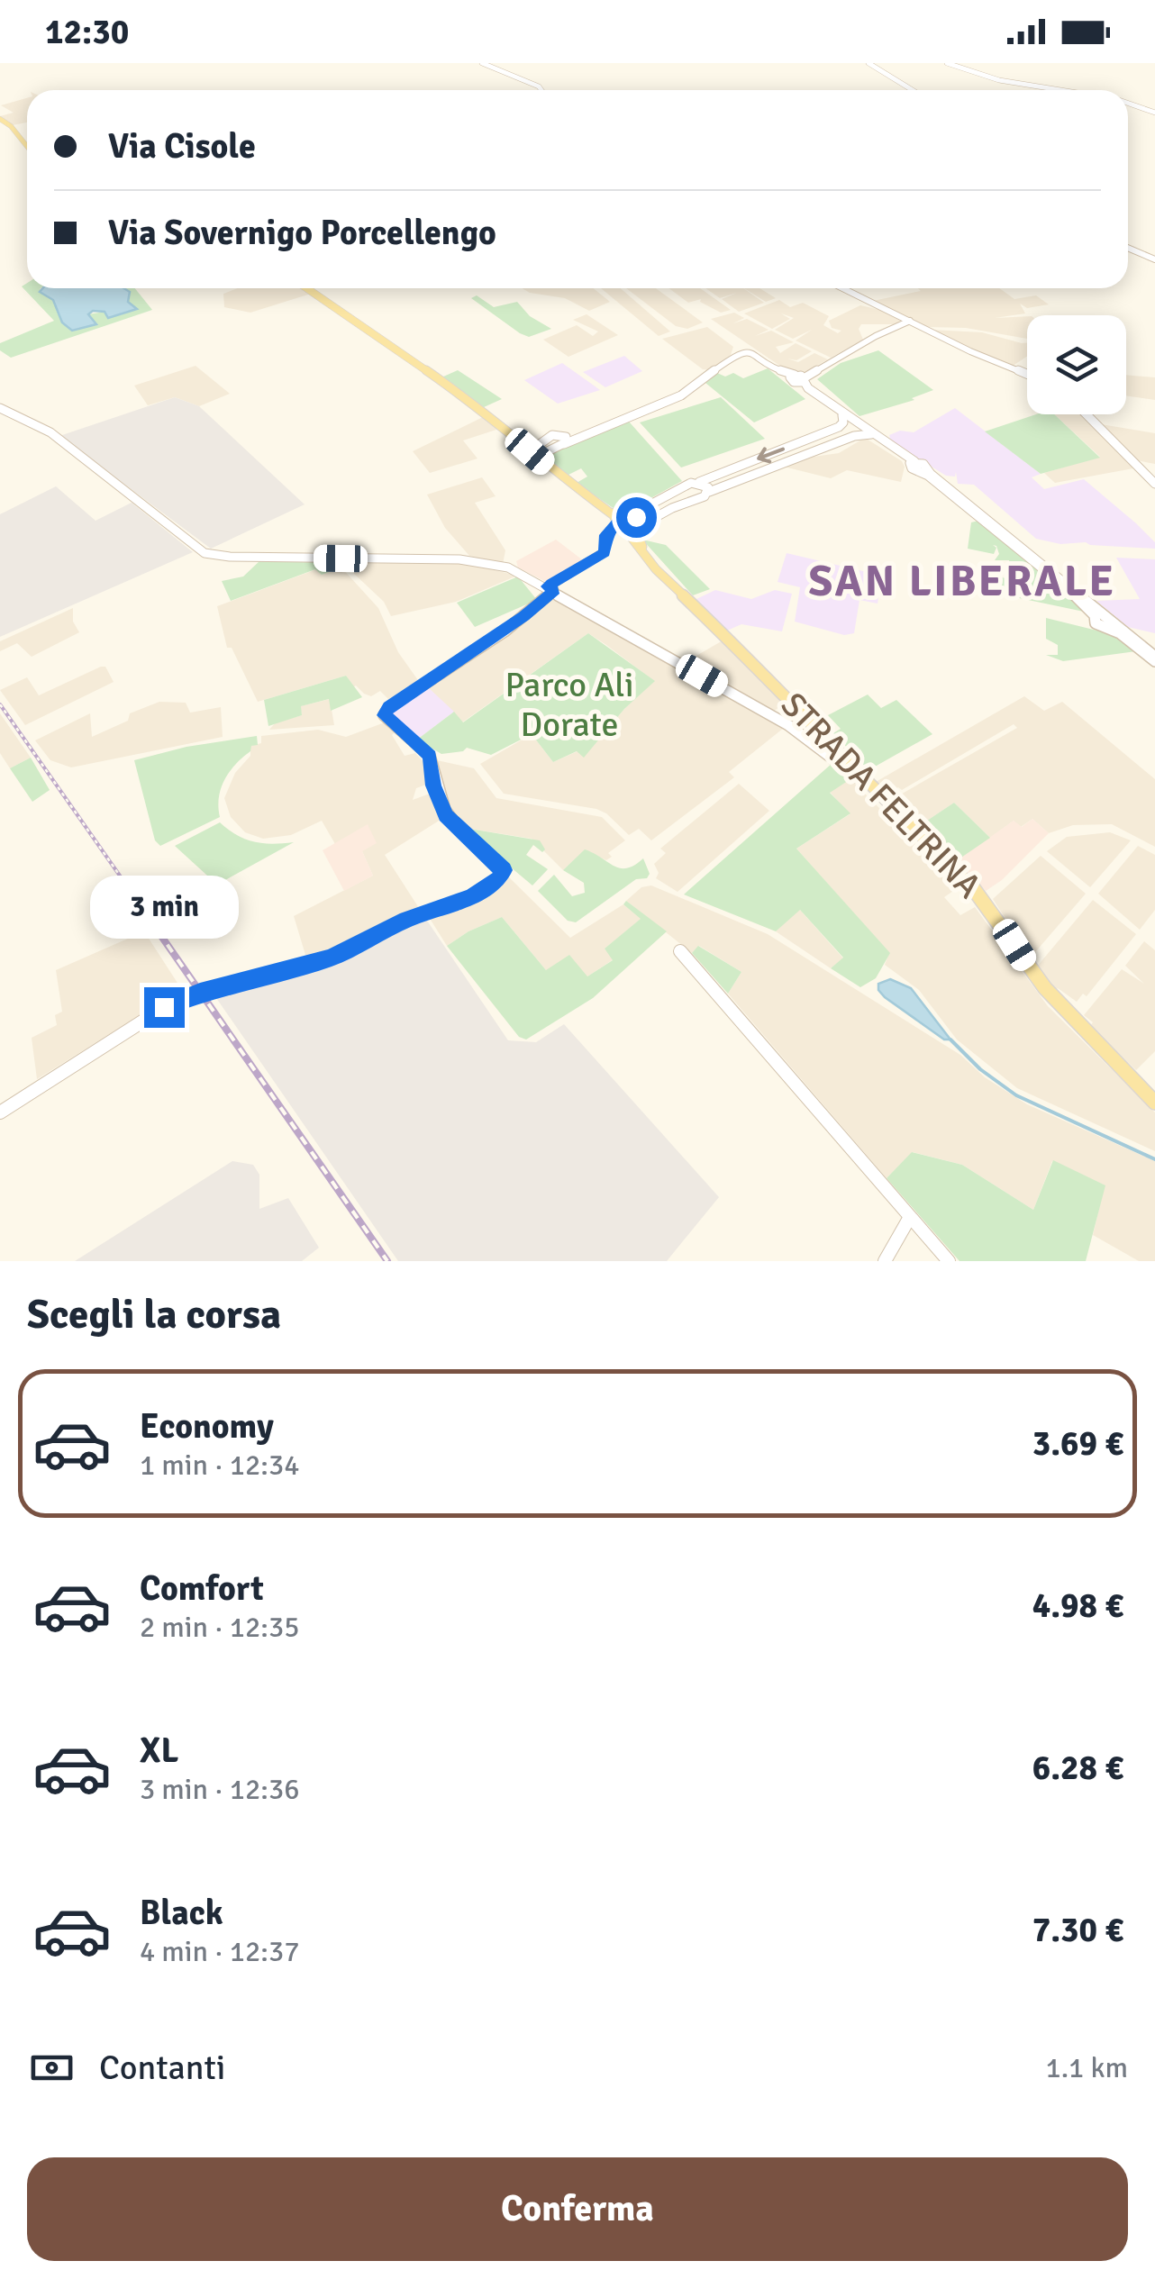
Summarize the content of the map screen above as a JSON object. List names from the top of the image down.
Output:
{
  "streets": {
    "main road": ["STRADA FELTRINA"]
  },
  "districts": ["SAN LIBERALE"],
  "parks": ["Parco Ali Dorate"],
  "page": {
    "status": "12:30",
    "banner": ["Via Cisole", "Via Sovernigo Porcellengo"],
    "bubble": "3 min",
    "heading": "Scegli la corsa",
    "list": [
      {
        "name": "Economy",
        "note": "1 min · 12:34",
        "value": "3.69 €"
      },
      {
        "name": "Comfort",
        "note": "2 min · 12:35",
        "value": "4.98 €"
      },
      {
        "name": "XL",
        "note": "3 min · 12:36",
        "value": "6.28 €"
      },
      {
        "name": "Black",
        "note": "4 min · 12:37",
        "value": "7.30 €"
      }
    ],
    "pay": ["Contanti", "1.1 km"],
    "buttons": "Conferma"
  }
}
